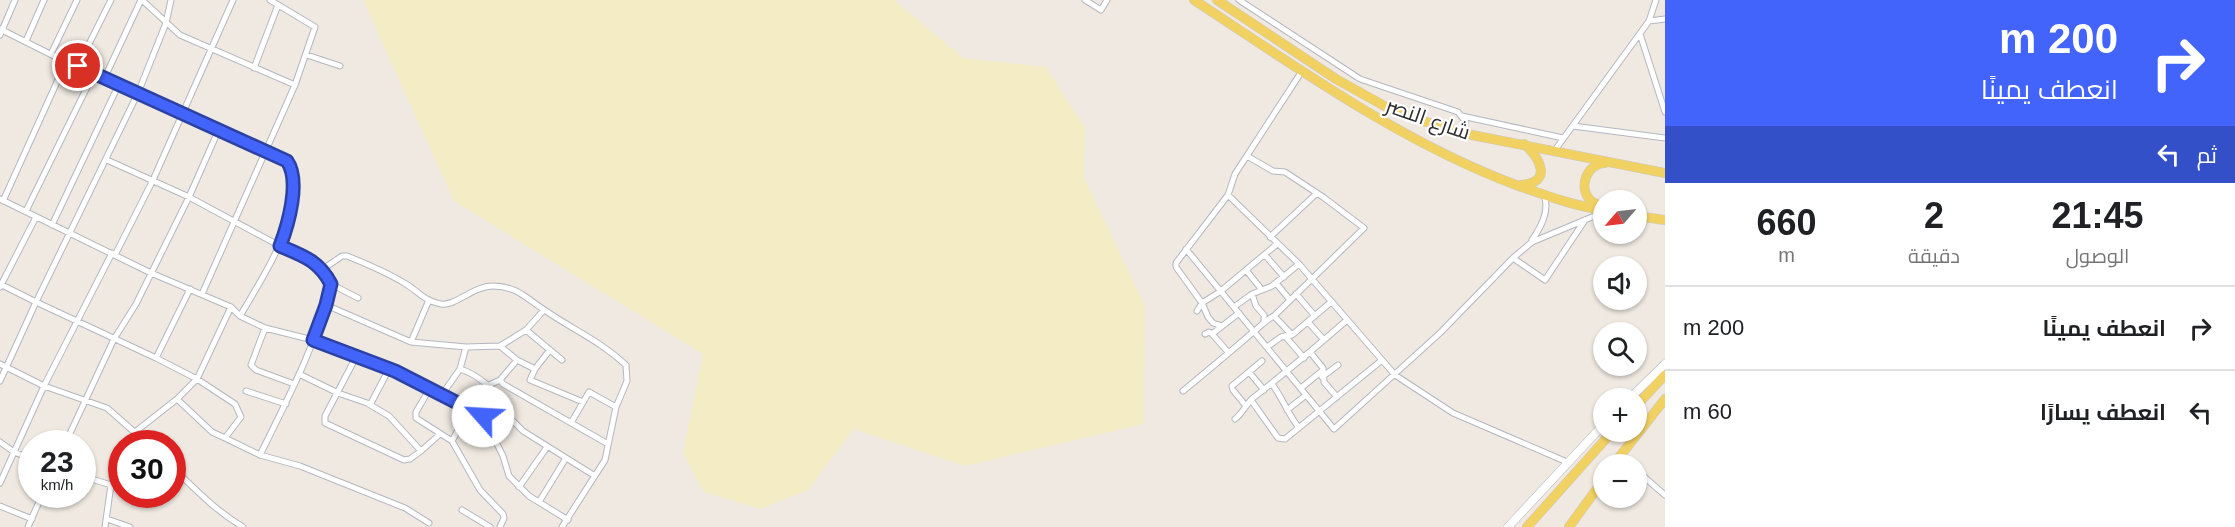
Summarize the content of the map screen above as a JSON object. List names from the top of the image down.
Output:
{
  "streets": {
    "main road": ["شارع النصر"]
  },
  "north": "bottom left",
  "page": {
    "turn": ["200 m", "انعطف يمينًا"],
    "then": "ثم",
    "eta": [
      "21:45",
      "الوصول",
      "2",
      "دقيقة",
      "660",
      "m"
    ],
    "map_buttons": ["+", "−"],
    "list": [
      {
        "name": "انعطف يمينًا",
        "value": "200 m"
      },
      {
        "name": "انعطف يسارًا",
        "value": "60 m"
      }
    ],
    "speed": "23 km/h",
    "limit": "30"
  }
}
